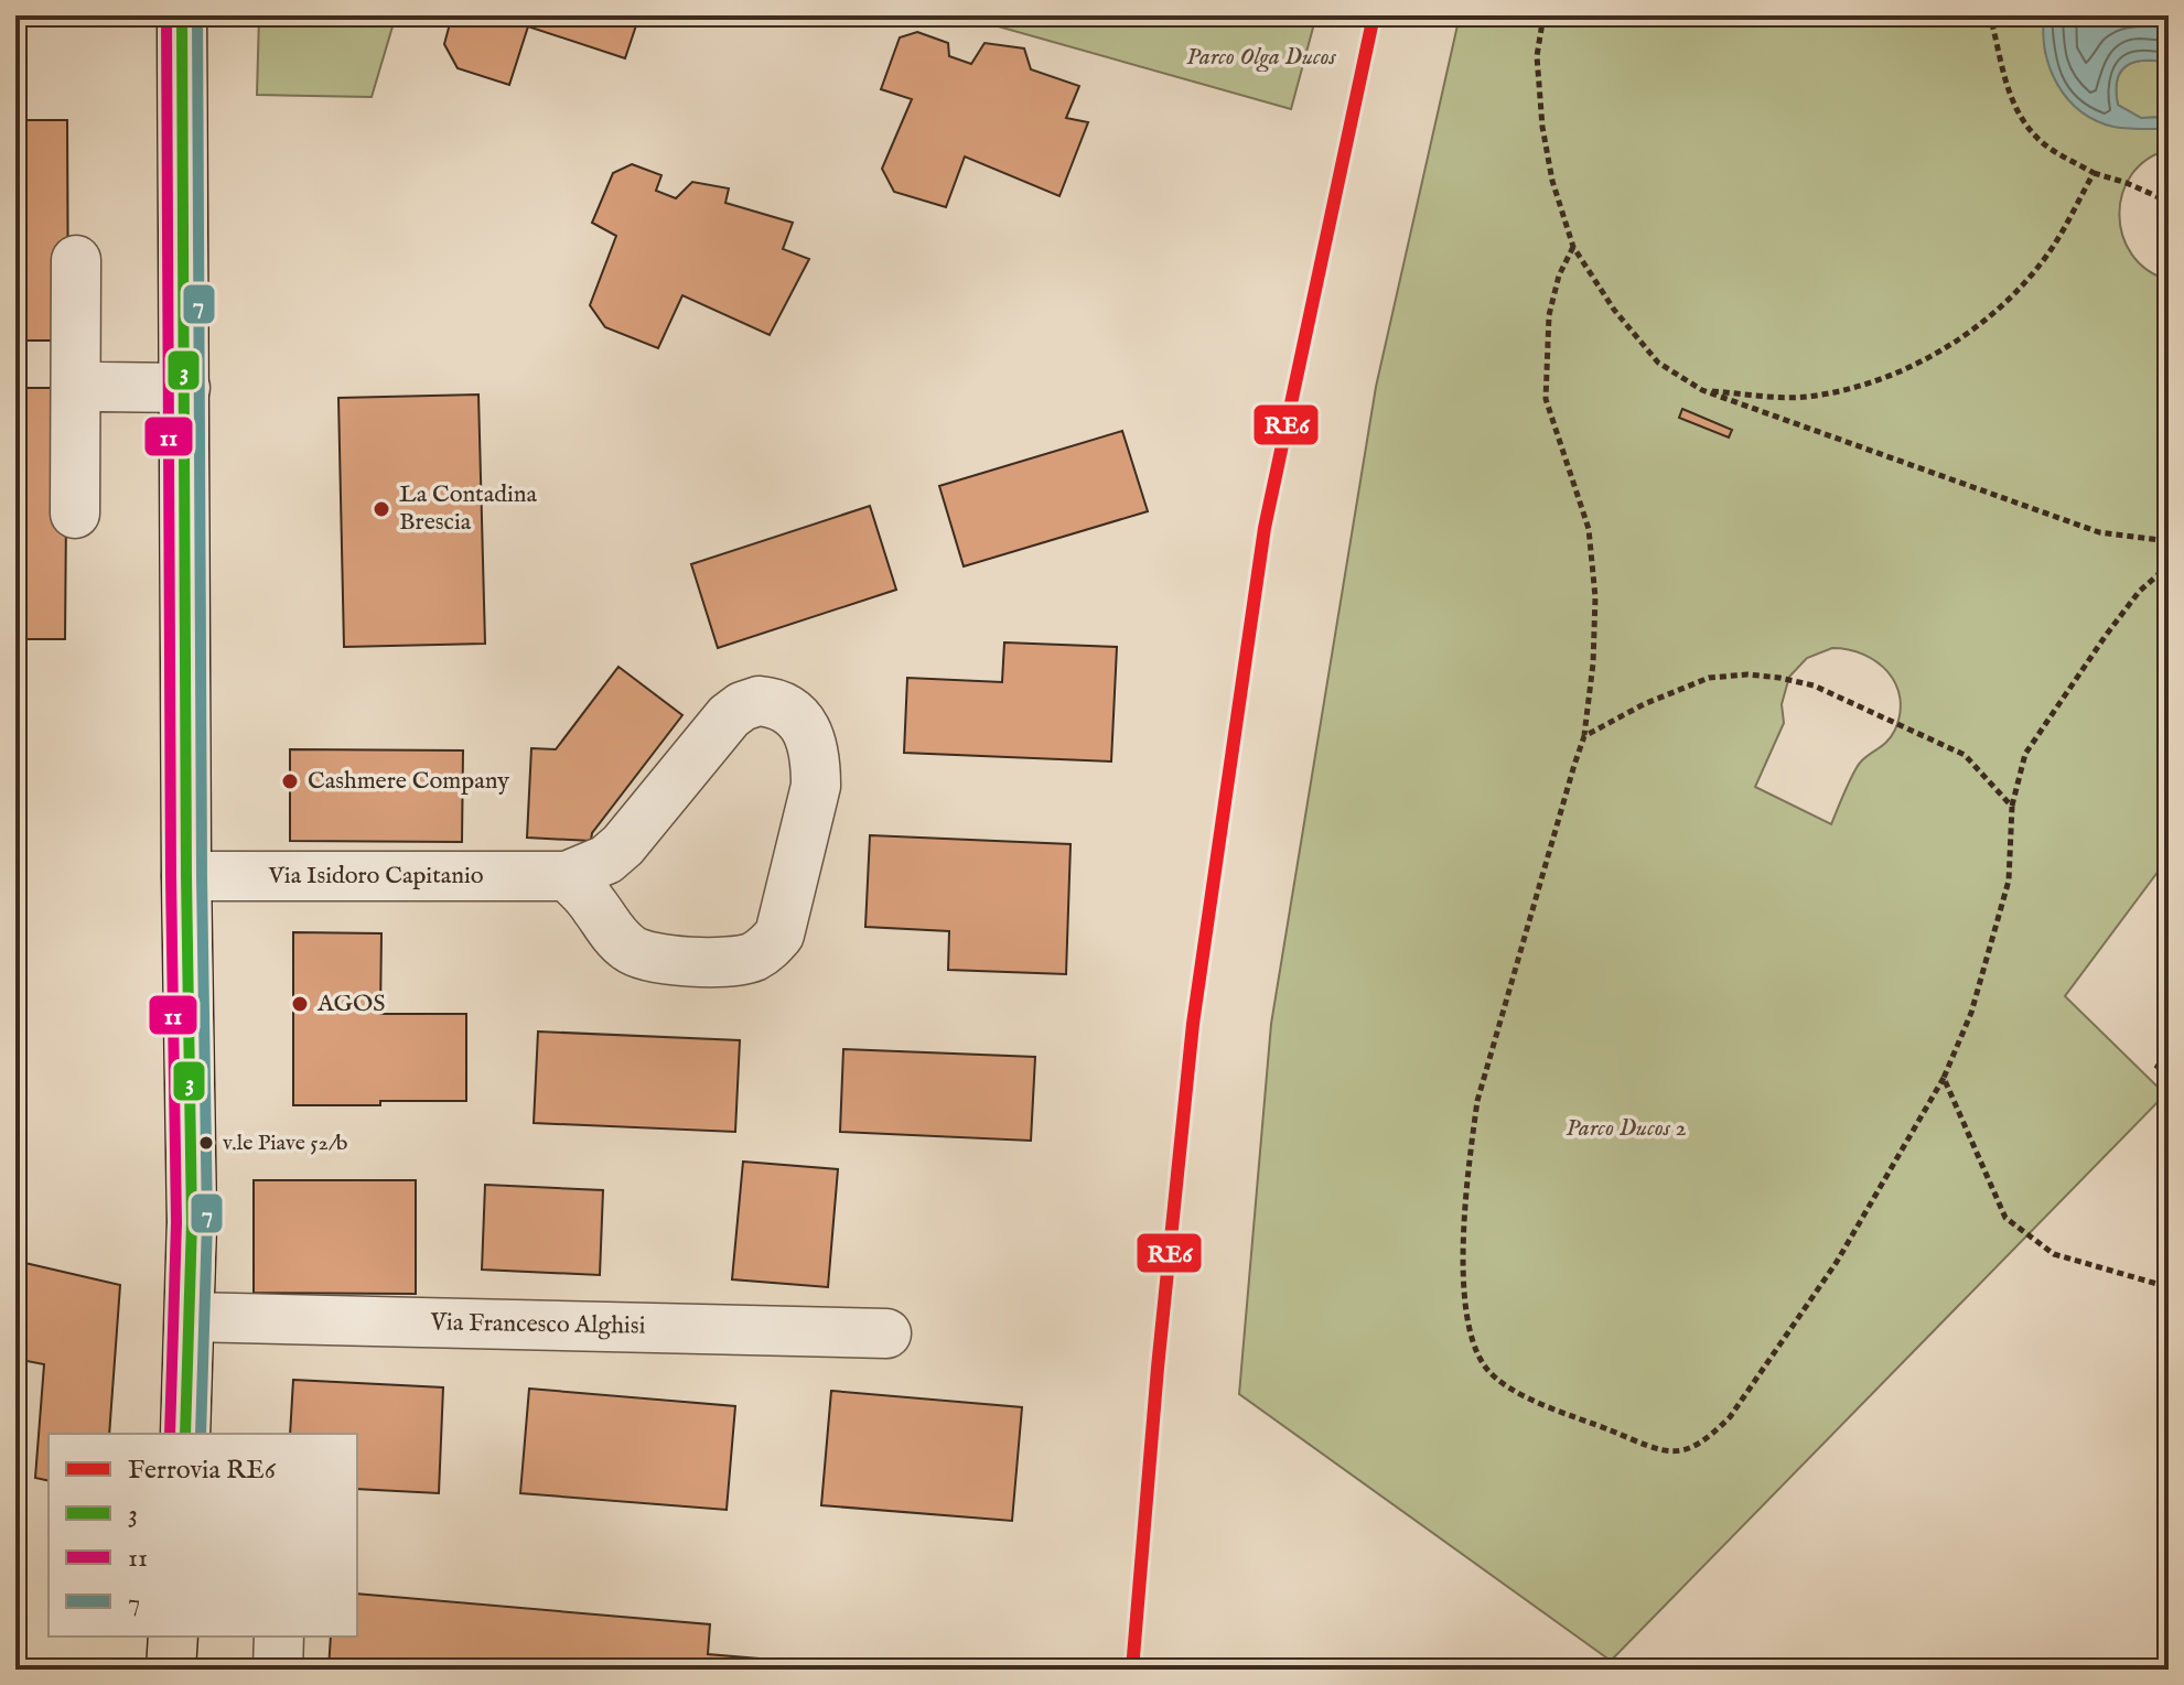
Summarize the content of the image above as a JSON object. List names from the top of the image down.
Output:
{
  "streets": {
    "street": ["Via Isidoro Capitanio", "Via Francesco Alghisi"]
  },
  "parks": ["Parco Olga Ducos", "Parco Ducos 2"],
  "places": [
    "La Contadina Brescia",
    "Cashmere Company",
    "AGOS",
    "v.le Piave 52/b"
  ],
  "lines": [
    "rail line RE6",
    "transit line 3",
    "transit line 11",
    "transit line 7"
  ],
  "legend": [
    "Ferrovia RE6",
    "3",
    "11",
    "7"
  ]
}
